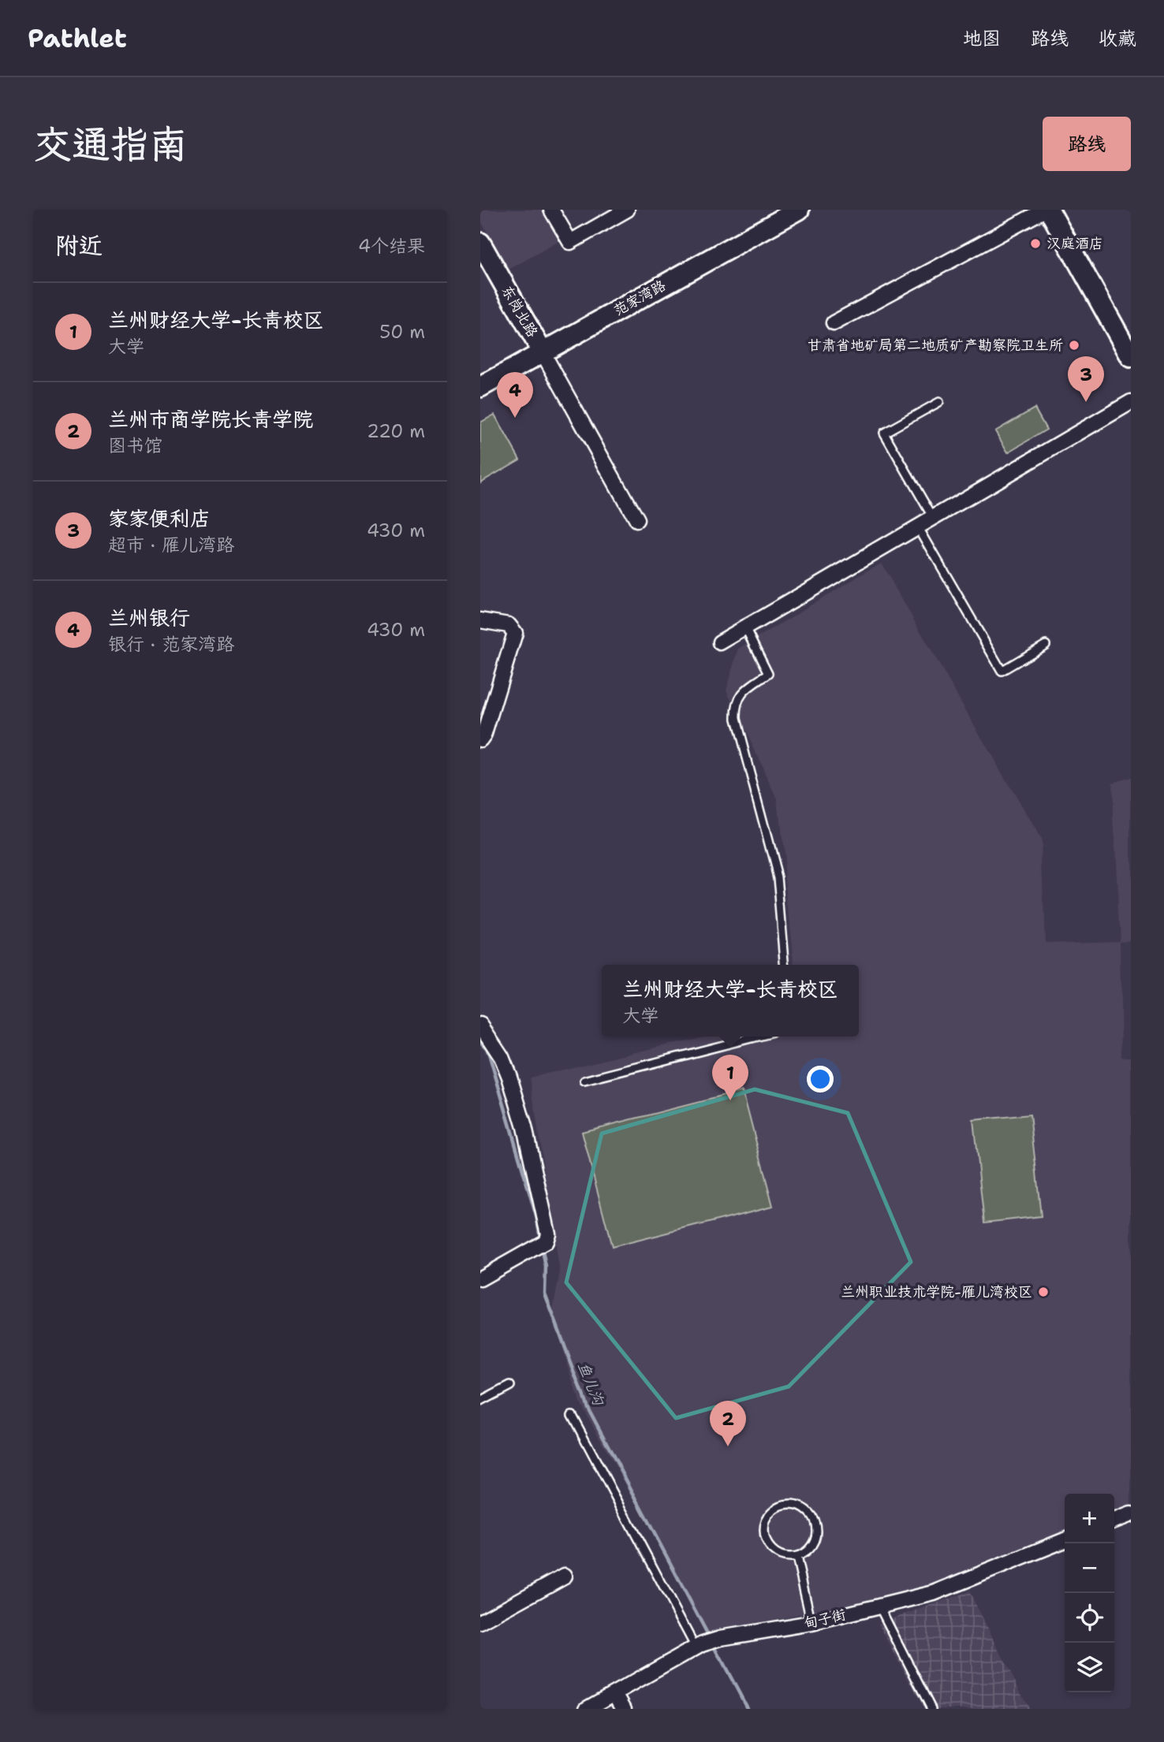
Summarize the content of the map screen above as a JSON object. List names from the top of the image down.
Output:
{
  "streets": {
    "main road": ["范家湾路", "东岗北路"],
    "street": ["甸子街"]
  },
  "crossings": [
    ["范家湾路", "东岗北路"]
  ],
  "water": ["鱼儿沟"],
  "places": ["汉庭酒店", "甘肃省地矿局第二地质矿产勘察院卫生所", "兰州职业技术学院-雁儿湾校区"],
  "page": {
    "header": "Pathlet",
    "nav": ["地图", "路线", "收藏"],
    "buttons": "路线",
    "title": "交通指南",
    "heading": ["附近", "4个结果"],
    "list": [
      {
        "mark": "1",
        "name": "兰州财经大学-长青校区",
        "note": "大学",
        "value": "50 m"
      },
      {
        "mark": "2",
        "name": "兰州市商学院长青学院",
        "note": "图书馆",
        "value": "220 m"
      },
      {
        "mark": "3",
        "name": "家家便利店",
        "note": "超市 · 雁儿湾路",
        "value": "430 m"
      },
      {
        "mark": "4",
        "name": "兰州银行",
        "note": "银行 · 范家湾路",
        "value": "430 m"
      }
    ],
    "pins": [
      "3",
      "4",
      "1",
      "2"
    ],
    "popup": ["兰州财经大学-长青校区", "大学"],
    "map_buttons": ["+", "−"]
  }
}
